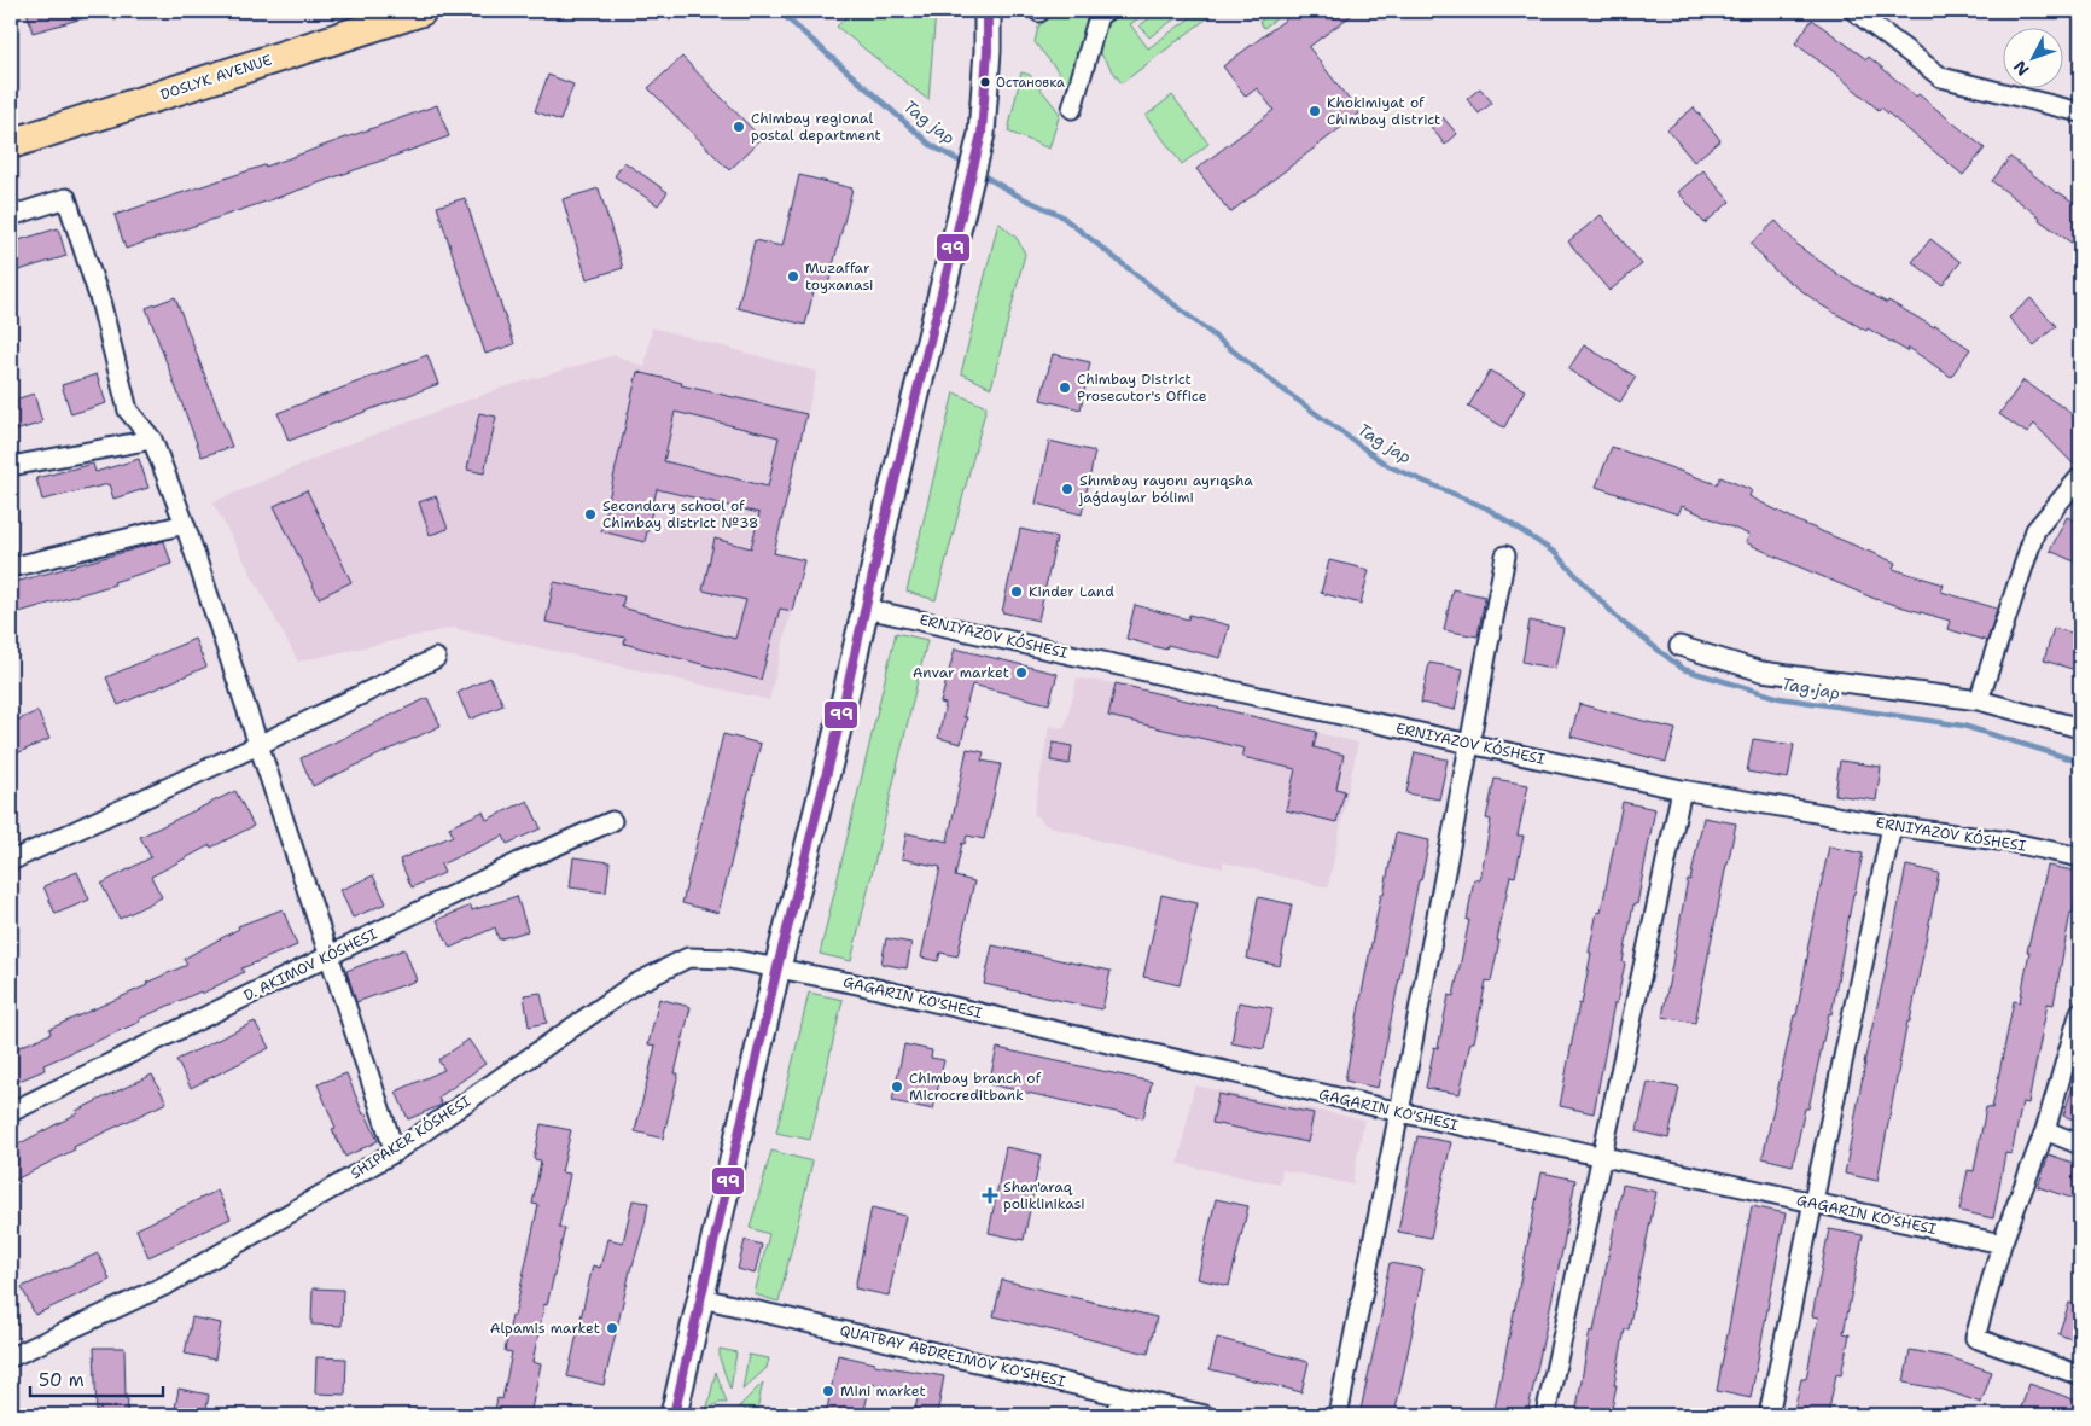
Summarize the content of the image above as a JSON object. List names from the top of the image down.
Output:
{
  "streets": {
    "main road": ["DOSLYK AVENUE"],
    "street": [
      "ERNIYAZOV KÓSHESI",
      "D. AKIMOV KÓSHESI",
      "GAGARIN KO'SHESI",
      "QUATBAY ABDREIMOV KO'SHESI"
    ]
  },
  "water": ["Tag jap"],
  "places": {
    "other": [
      "Остановка",
      "Khokimiyat of Chimbay district",
      "Chimbay regional postal department",
      "Muzaffar toyxanasi",
      "Chimbay District Prosecutor's Office",
      "Shımbay rayonı ayrıqsha jaǵdaylar bólimi",
      "Secondary school of Chimbay district №38",
      "Kinder Land",
      "Anvar market",
      "Chimbay branch of Microcreditbank",
      "Alpamis market",
      "Mini market"
    ],
    "health": ["Shan'araq poliklinikasi"]
  },
  "lines": ["transit line 99"],
  "scale_bar": "50 m",
  "north": "bottom left"
}
